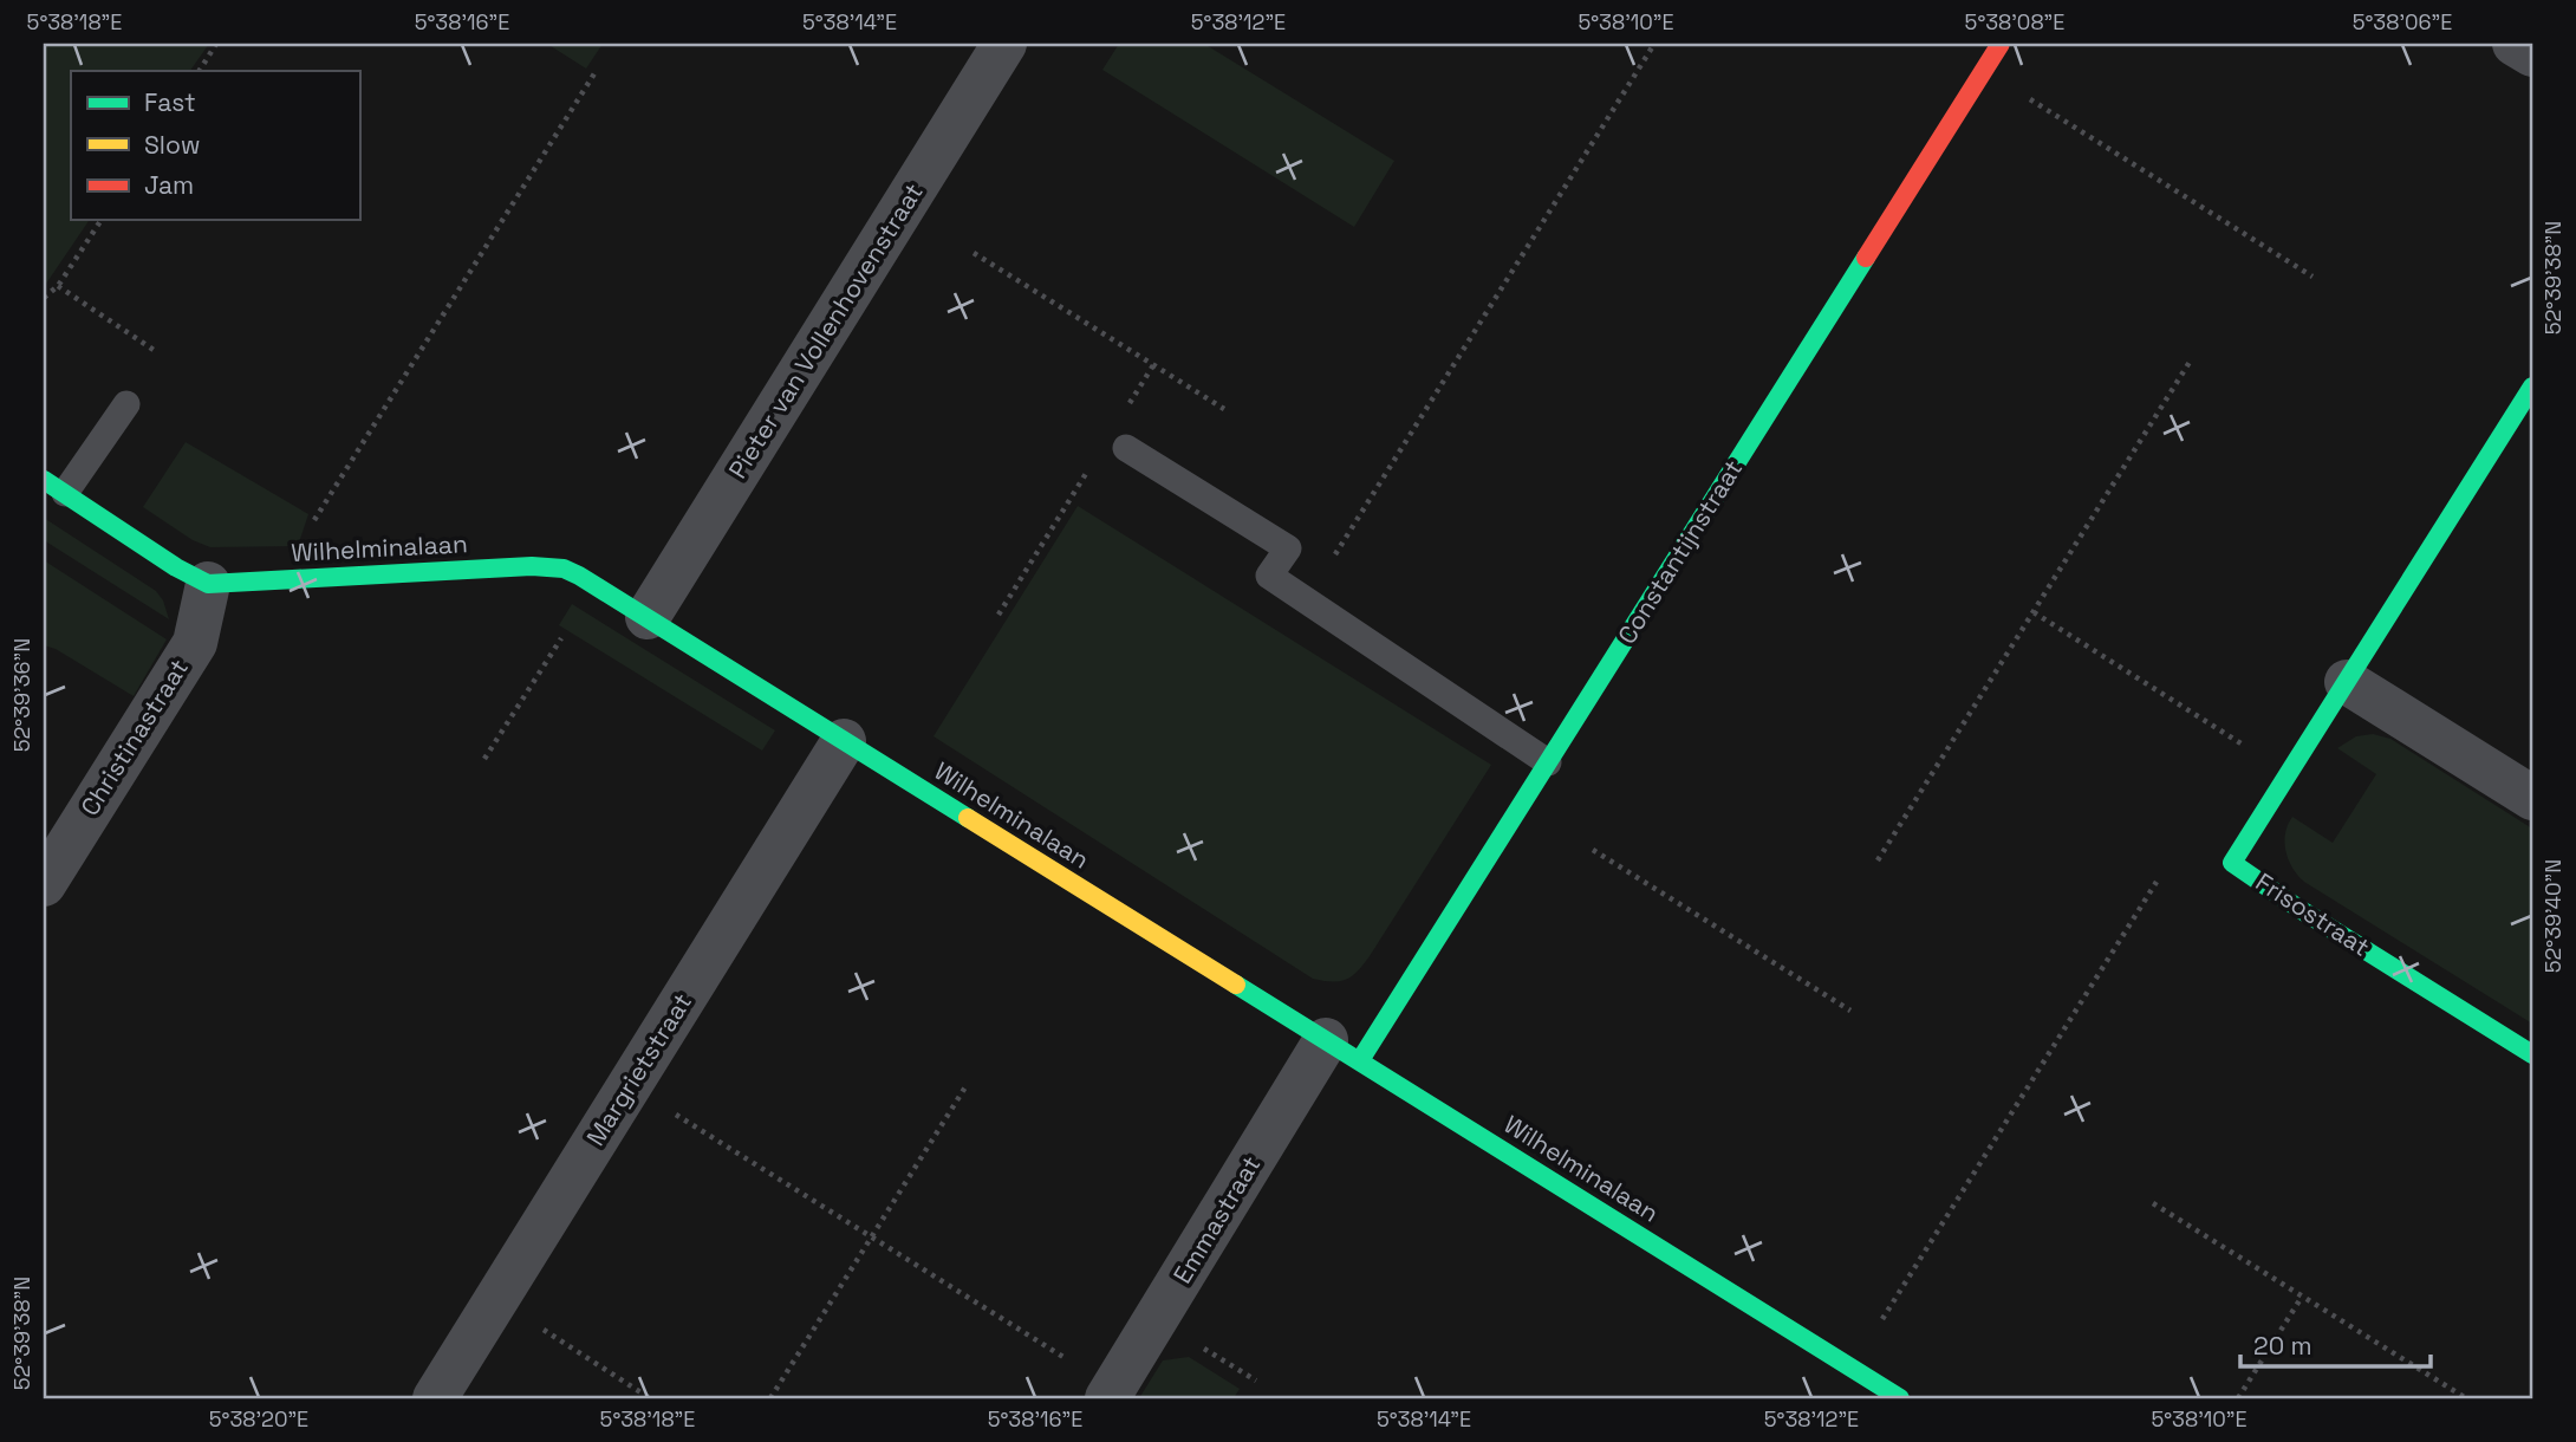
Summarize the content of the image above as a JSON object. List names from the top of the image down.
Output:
{
  "streets": {
    "street": [
      "Pieter van Vollenhovenstraat",
      "Wilhelminalaan",
      "Constantijnstraat",
      "Christinastraat",
      "Frisostraat",
      "Margrietstraat",
      "Emmastraat"
    ]
  },
  "crossings": [
    ["Pieter van Vollenhovenstraat", "Wilhelminalaan"],
    ["Wilhelminalaan", "Constantijnstraat"],
    ["Wilhelminalaan", "Christinastraat"],
    ["Wilhelminalaan", "Margrietstraat"],
    ["Wilhelminalaan", "Emmastraat"],
    ["Constantijnstraat", "Emmastraat"]
  ],
  "legend": ["Fast", "Slow", "Jam"],
  "scale_bar": "20 m",
  "coordinates": [
    "5°38'18\"E",
    "5°38'16\"E",
    "5°38'14\"E",
    "5°38'12\"E",
    "5°38'10\"E",
    "5°38'08\"E",
    "5°38'06\"E",
    "52°39'38\"N",
    "52°39'36\"N",
    "52°39'40\"N",
    "5°38'20\"E"
  ]
}
